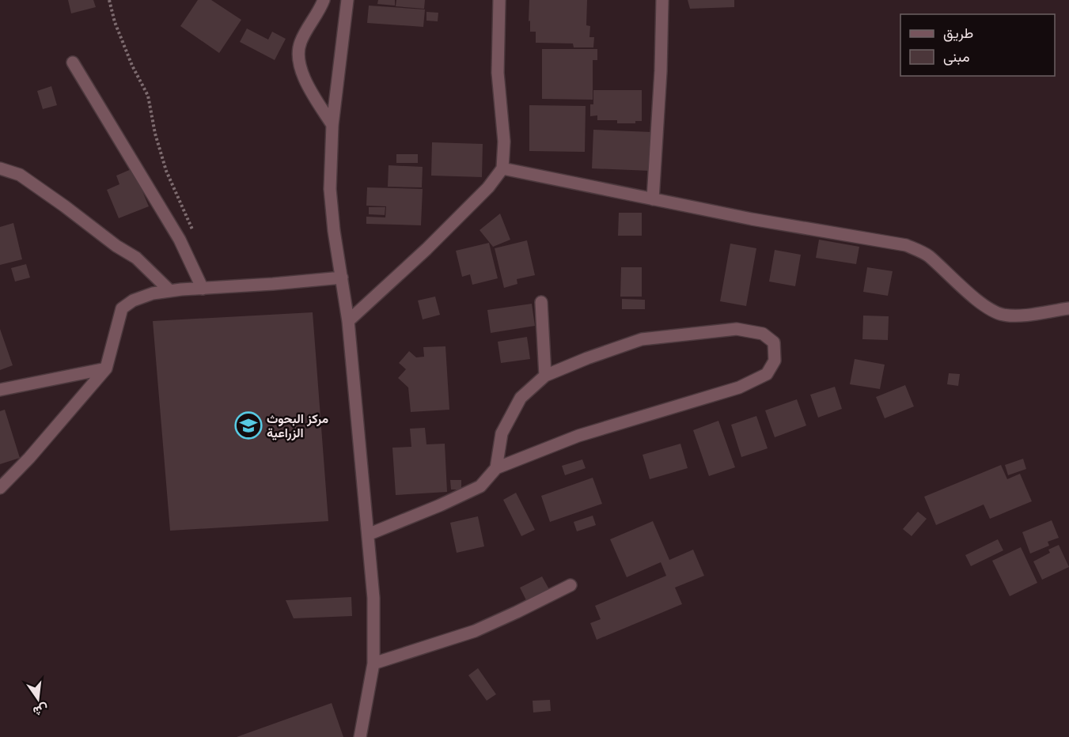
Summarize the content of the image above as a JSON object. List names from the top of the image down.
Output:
{
  "places": {
    "school or university": ["مركز البحوث الزراعية"]
  },
  "legend": ["طريق", "مبنى"],
  "north": "bottom"
}
